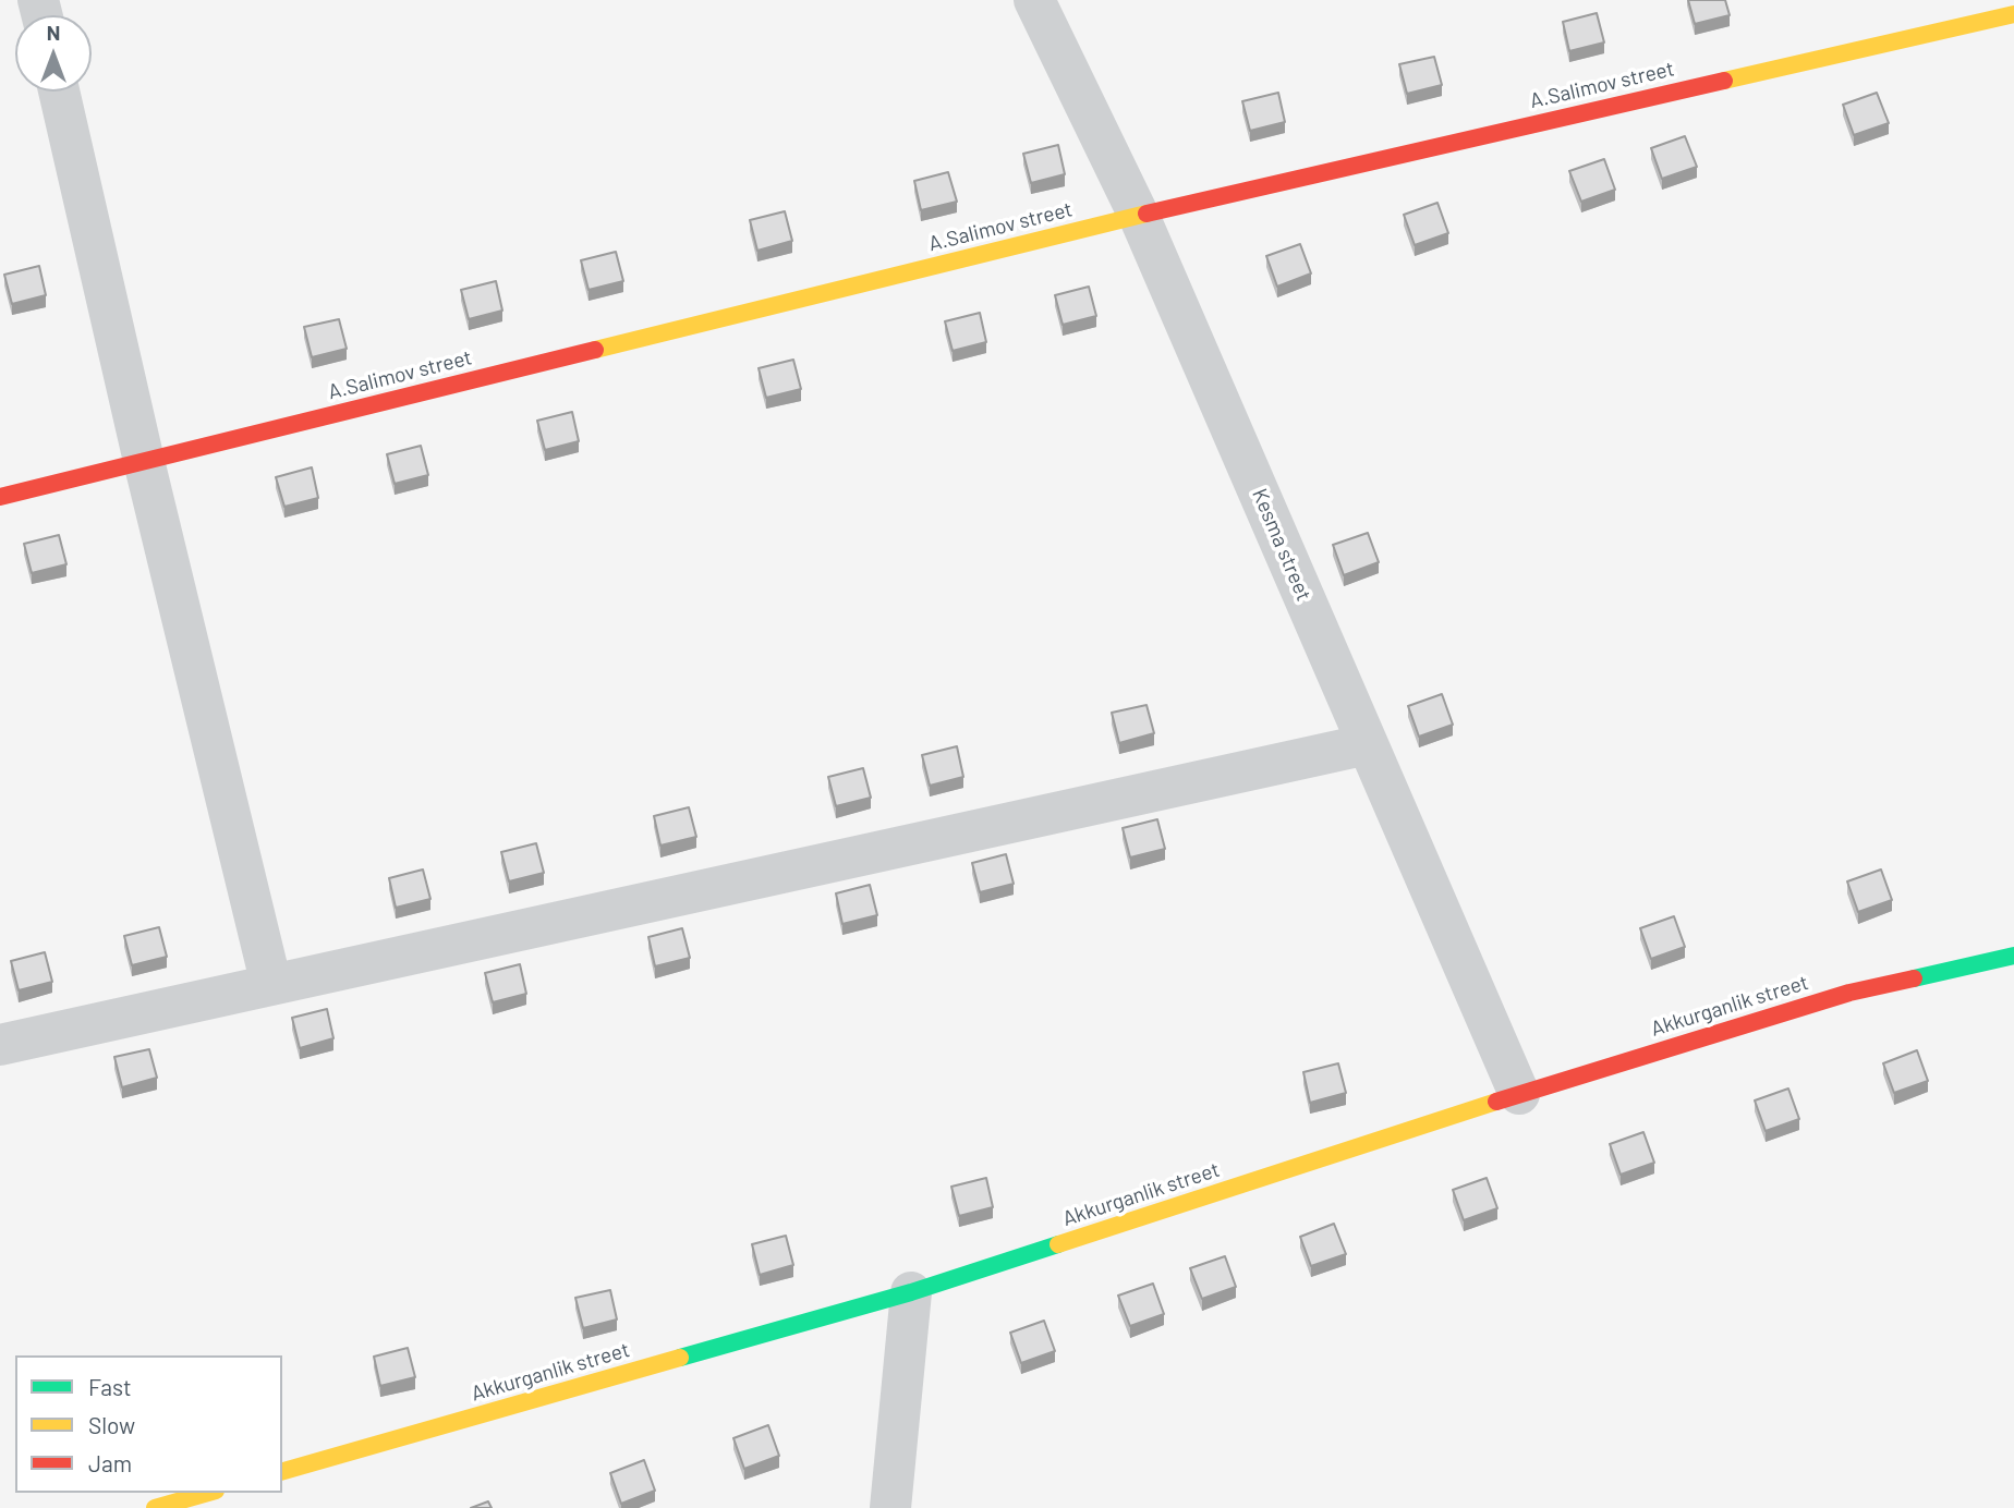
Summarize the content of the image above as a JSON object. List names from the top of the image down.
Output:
{
  "streets": {
    "street": ["A.Salimov street", "Kesma street", "Akkurganlik street"]
  },
  "crossings": [
    ["A.Salimov street", "Kesma street"],
    ["Kesma street", "Akkurganlik street"]
  ],
  "legend": ["Fast", "Slow", "Jam"],
  "north": "top"
}
